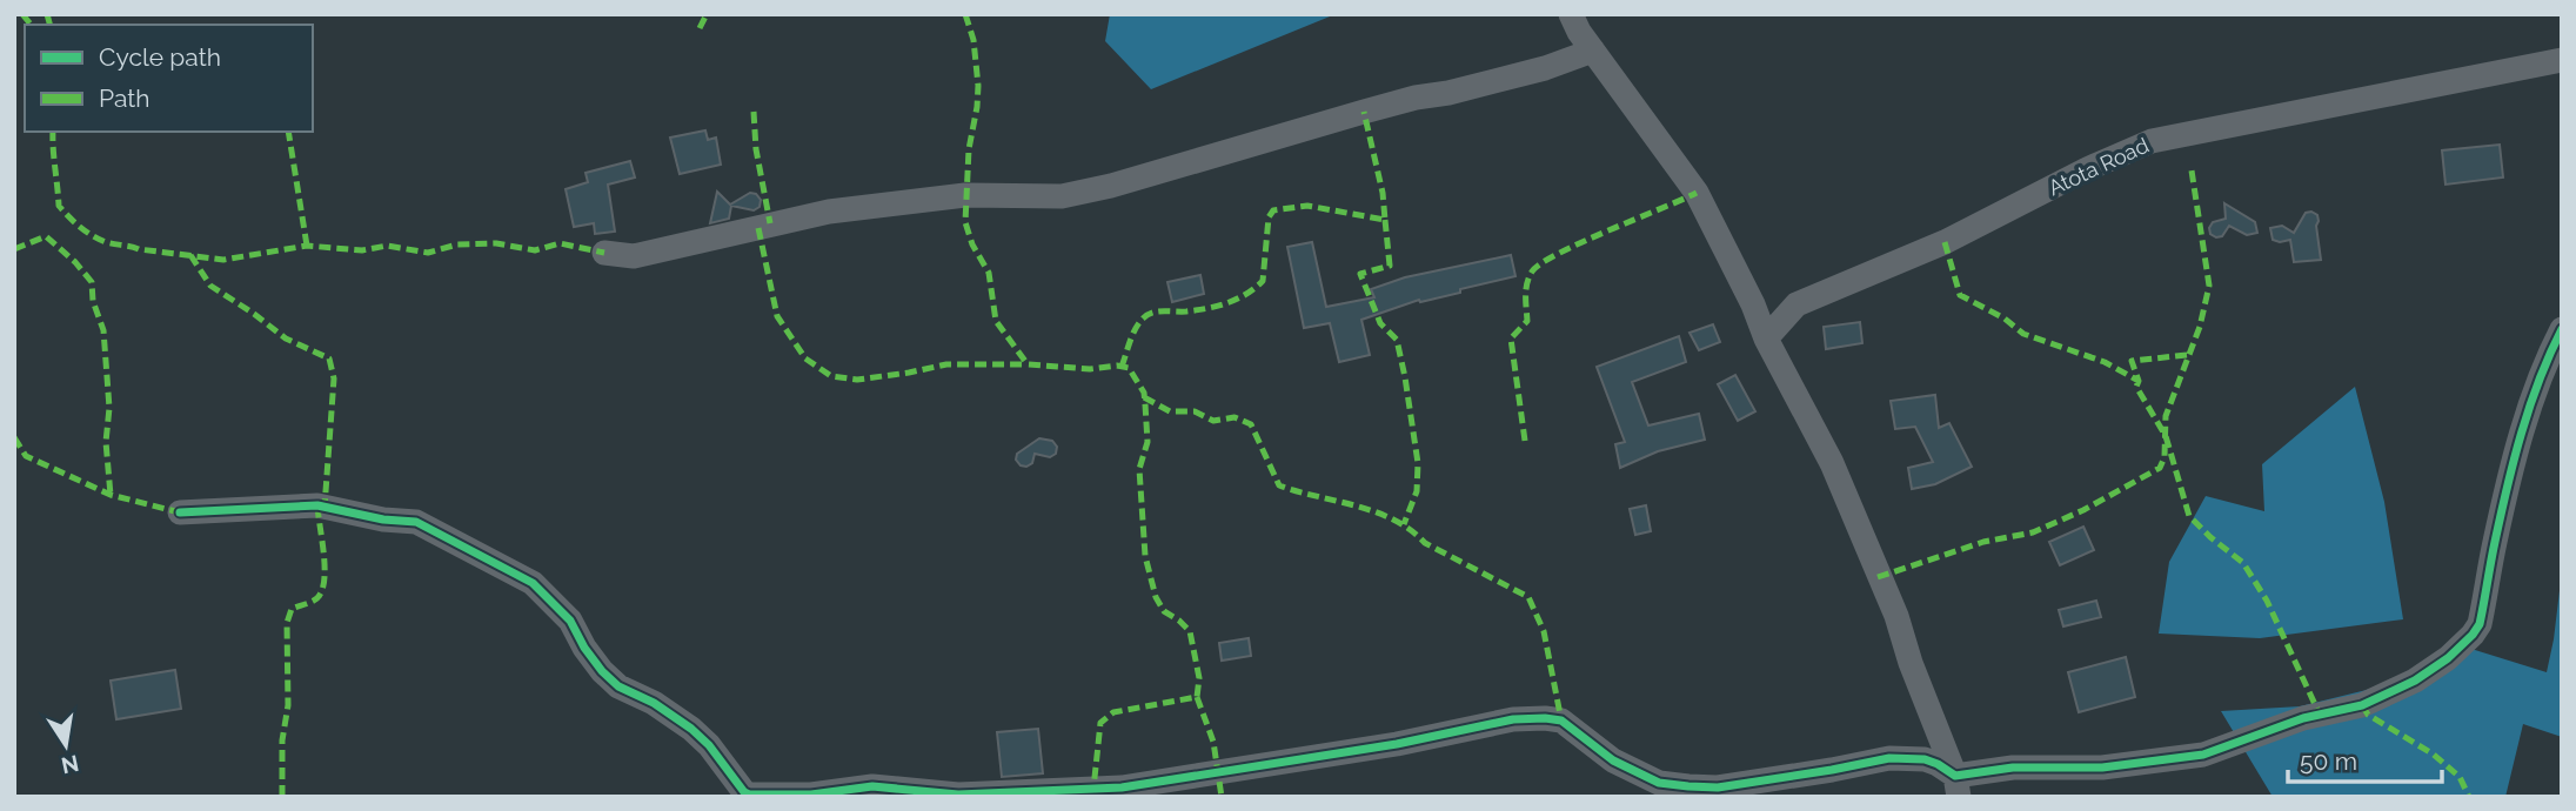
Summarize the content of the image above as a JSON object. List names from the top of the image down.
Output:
{
  "streets": {
    "street": ["Atota Road"]
  },
  "legend": ["Cycle path", "Path"],
  "scale_bar": "50 m",
  "north": "bottom"
}
